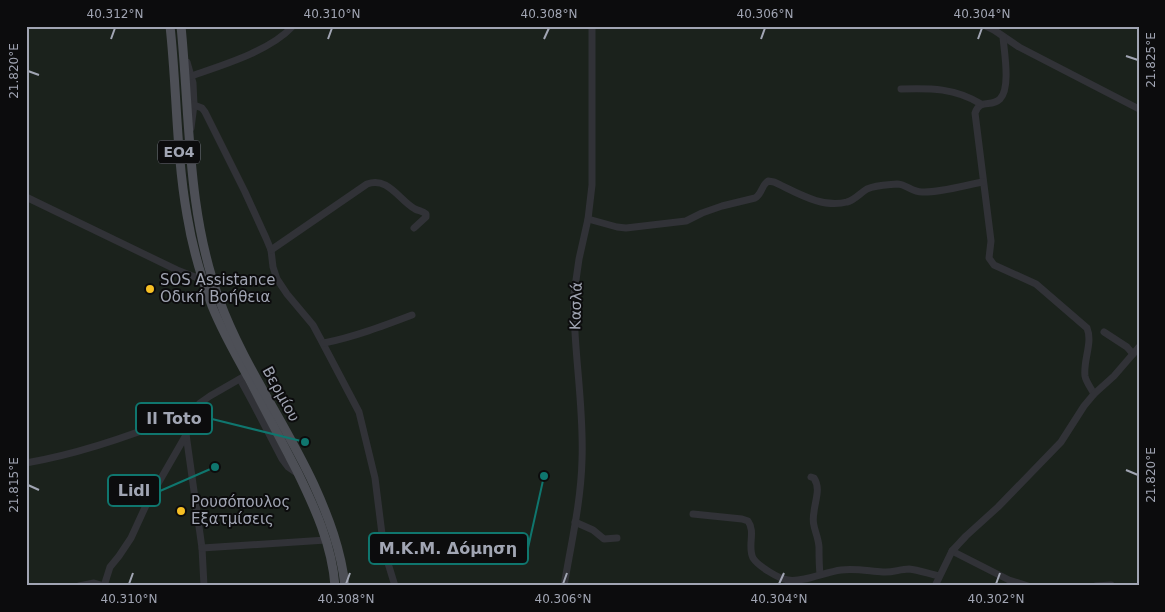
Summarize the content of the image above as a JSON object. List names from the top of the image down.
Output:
{
  "streets": {
    "main road": ["ΕΟ4", "Βερμίου"],
    "street": ["Κασλά"]
  },
  "crossings": [
    ["ΕΟ4", "Βερμίου"]
  ],
  "places": [
    "SOS Assistance Οδική Βοήθεια",
    "Il Toto",
    "Lidl",
    "Μ.Κ.Μ. Δόμηση",
    "Ρουσόπουλος Εξατμίσεις"
  ],
  "coordinates": [
    "40.312°N",
    "40.310°N",
    "40.308°N",
    "40.306°N",
    "40.304°N",
    "21.825°E",
    "21.820°E",
    "21.815°E",
    "40.302°N"
  ]
}
